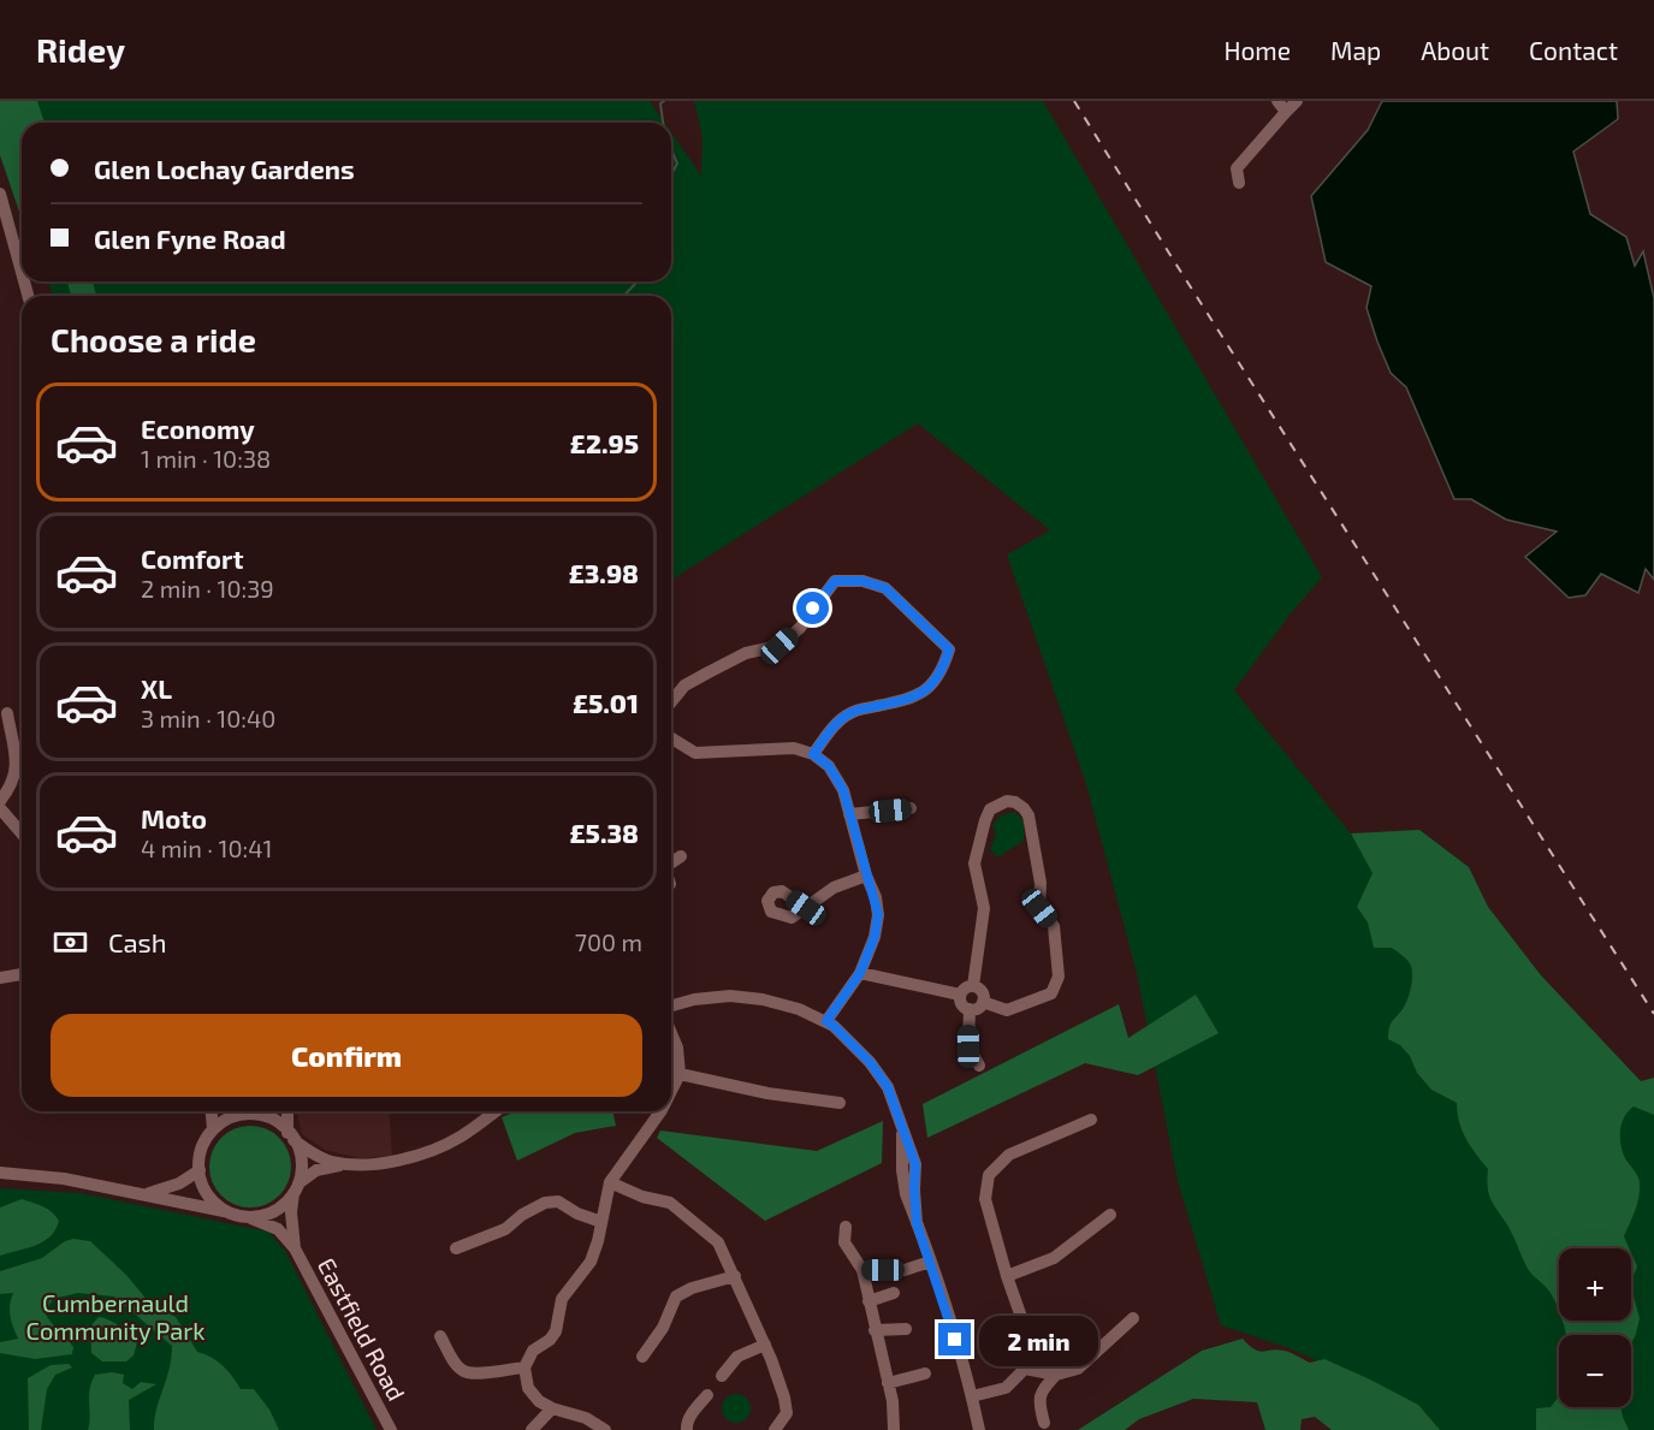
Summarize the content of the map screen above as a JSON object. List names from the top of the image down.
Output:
{
  "streets": {
    "street": ["Eastfield Road"]
  },
  "parks": ["Cumbernauld Community Park"],
  "page": {
    "header": "Ridey",
    "nav": [
      "Home",
      "Map",
      "About",
      "Contact"
    ],
    "banner": ["Glen Lochay Gardens", "Glen Fyne Road"],
    "heading": "Choose a ride",
    "list": [
      {
        "name": "Economy",
        "note": "1 min · 10:38",
        "value": "£2.95"
      },
      {
        "name": "Comfort",
        "note": "2 min · 10:39",
        "value": "£3.98"
      },
      {
        "name": "XL",
        "note": "3 min · 10:40",
        "value": "£5.01"
      },
      {
        "name": "Moto",
        "note": "4 min · 10:41",
        "value": "£5.38"
      }
    ],
    "pay": ["Cash", "700 m"],
    "buttons": "Confirm",
    "map_buttons": ["+", "−"],
    "bubble": "2 min"
  }
}
